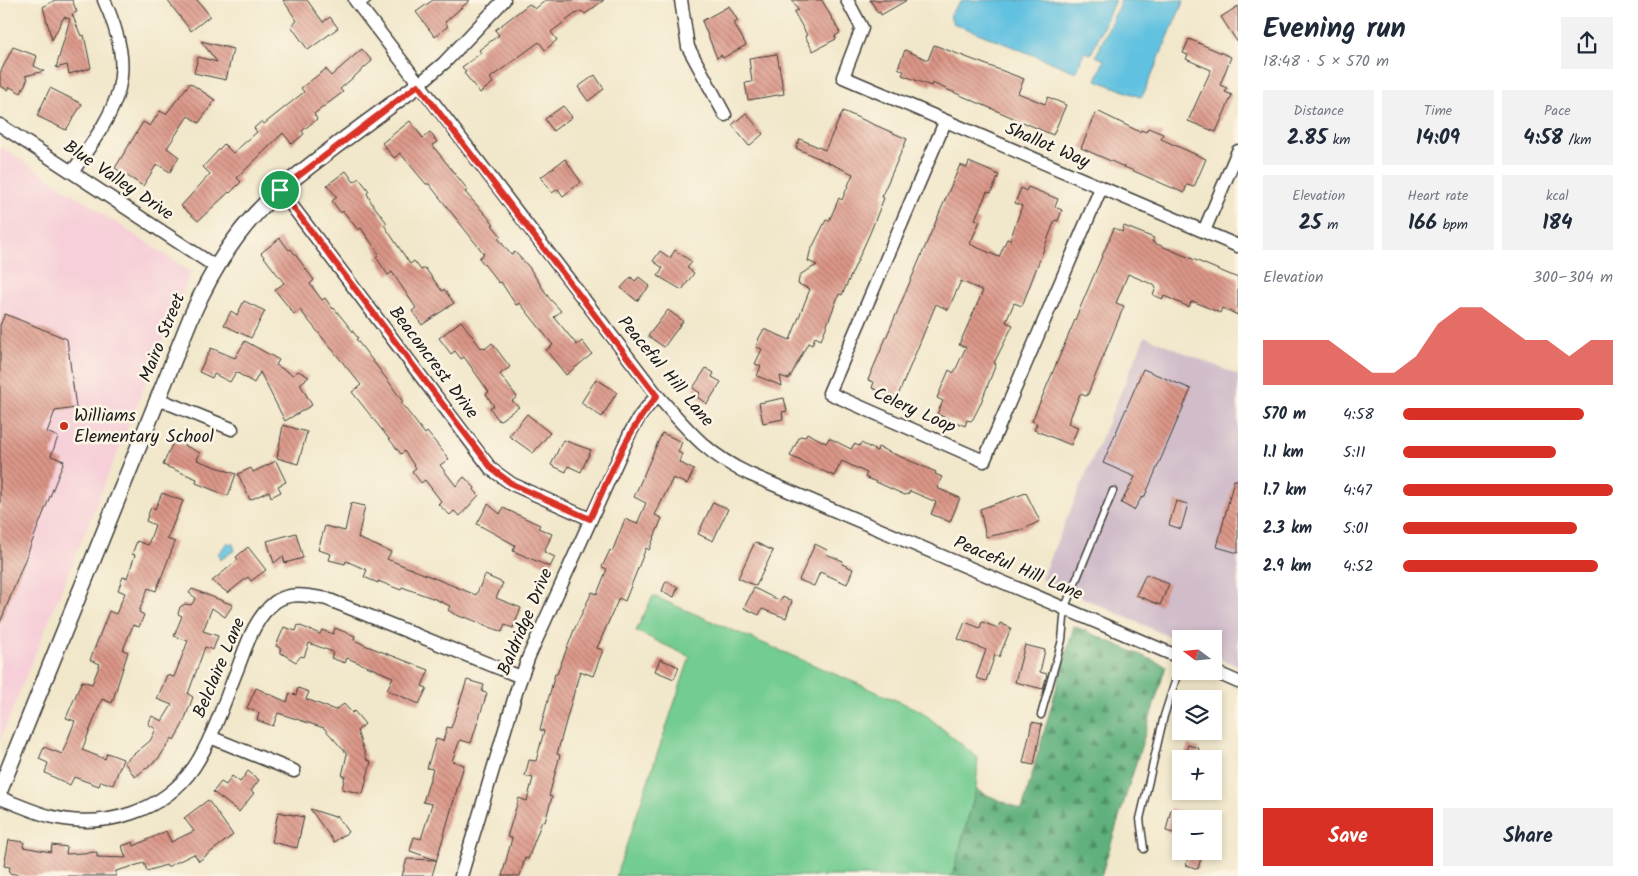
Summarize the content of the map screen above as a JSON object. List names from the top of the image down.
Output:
{
  "streets": {
    "street": [
      "Shallot Way",
      "Blue Valley Drive",
      "Mairo Street",
      "Beaconcrest Drive",
      "Peaceful Hill Lane",
      "Celery Loop",
      "Baldridge Drive",
      "Belclaire Lane"
    ]
  },
  "crossings": [
    ["Shallot Way", "Celery Loop"],
    ["Blue Valley Drive", "Mairo Street"],
    ["Mairo Street", "Beaconcrest Drive"],
    ["Mairo Street", "Peaceful Hill Lane"],
    ["Beaconcrest Drive", "Baldridge Drive"],
    ["Peaceful Hill Lane", "Baldridge Drive"],
    ["Baldridge Drive", "Belclaire Lane"]
  ],
  "places": ["Williams Elementary School"],
  "north": "left",
  "page": {
    "heading": ["Evening run", "18:48 · 5 × 570 m"],
    "stats": [
      ["Distance", "2.85 km"],
      ["Time", "14:09"],
      ["Pace", "4:58 /km"],
      ["Elevation", "25 m"],
      ["Heart rate", "166 bpm"],
      ["kcal", "184"]
    ],
    "chart": ["Elevation", "300–304 m"],
    "list": [
      {
        "name": "570 m",
        "note": "4:58"
      },
      {
        "name": "1.1 km",
        "note": "5:11"
      },
      {
        "name": "1.7 km",
        "note": "4:47"
      },
      {
        "name": "2.3 km",
        "note": "5:01"
      },
      {
        "name": "2.9 km",
        "note": "4:52"
      }
    ],
    "map_buttons": ["+", "−"],
    "buttons": ["Save", "Share"]
  }
}
